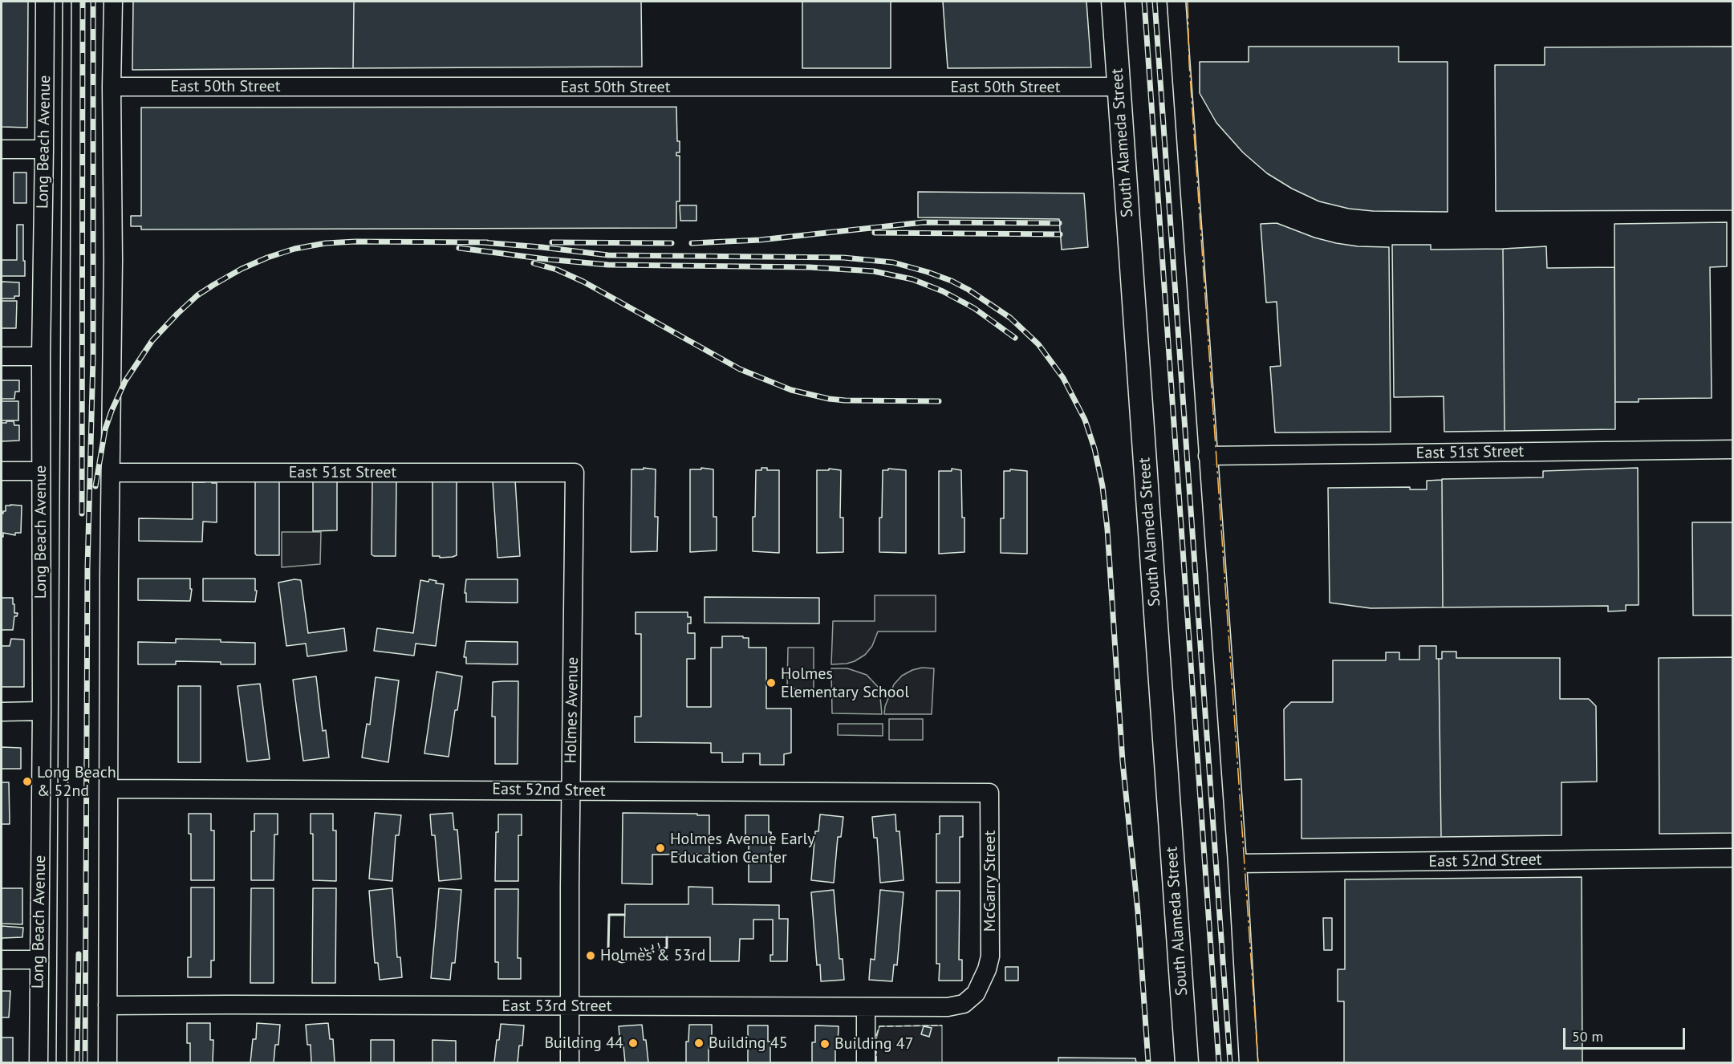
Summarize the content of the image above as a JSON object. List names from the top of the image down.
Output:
{
  "streets": {
    "main road": ["South Alameda Street"],
    "street": [
      "East 50th Street",
      "Long Beach Avenue",
      "East 51st Street",
      "Holmes Avenue",
      "East 52nd Street",
      "McGarry Street",
      "East 53rd Street"
    ]
  },
  "crossings": [
    ["East 50th Street", "South Alameda Street"],
    ["East 51st Street", "Holmes Avenue"],
    ["Holmes Avenue", "East 52nd Street"],
    ["Holmes Avenue", "East 53rd Street"],
    ["East 52nd Street", "McGarry Street"],
    ["McGarry Street", "East 53rd Street"]
  ],
  "places": [
    "Holmes Elementary School",
    "Long Beach & 52nd",
    "Holmes Avenue Early Education Center",
    "Holmes & 53rd",
    "Building 44",
    "Building 45",
    "Building 47"
  ],
  "scale_bar": "50 m"
}
